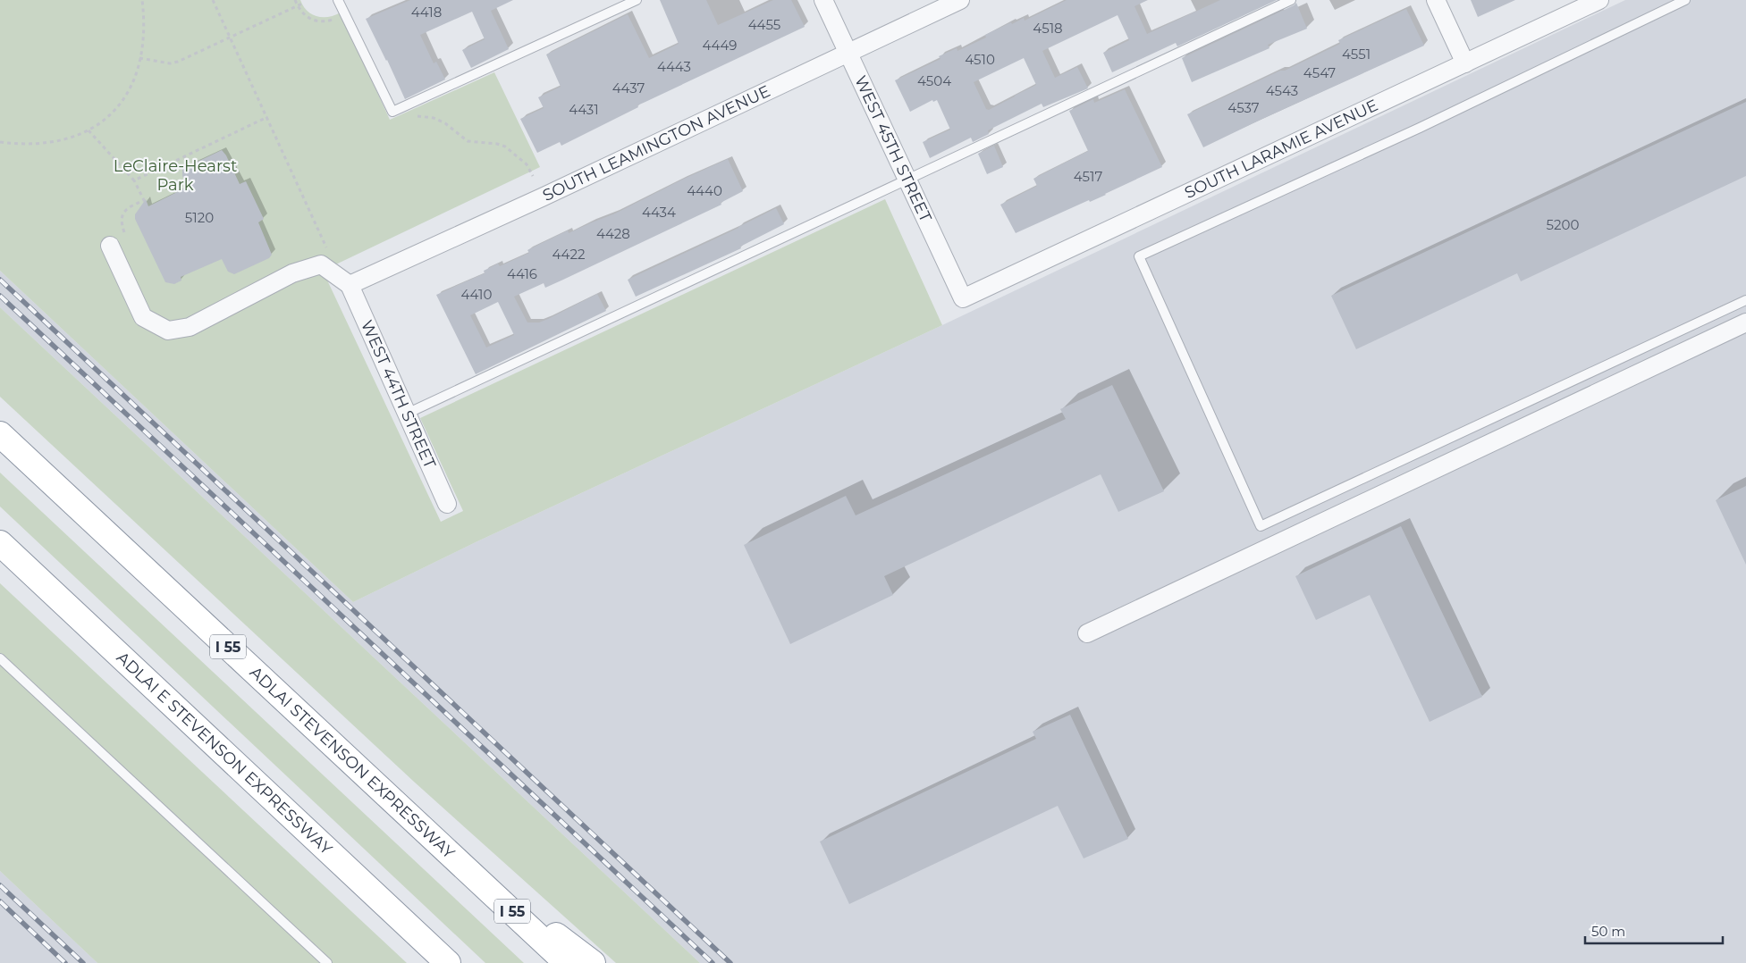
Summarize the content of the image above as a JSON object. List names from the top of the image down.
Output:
{
  "streets": {
    "highway": ["I 55", "ADLAI E STEVENSON EXPRESSWAY", "ADLAI STEVENSON EXPRESSWAY"],
    "street": [
      "SOUTH LEAMINGTON AVENUE",
      "WEST 45TH STREET",
      "SOUTH LARAMIE AVENUE",
      "WEST 44TH STREET"
    ]
  },
  "crossings": [
    ["SOUTH LEAMINGTON AVENUE", "WEST 45TH STREET"],
    ["SOUTH LEAMINGTON AVENUE", "WEST 44TH STREET"],
    ["WEST 45TH STREET", "SOUTH LARAMIE AVENUE"]
  ],
  "parks": ["LeClaire-Hearst Park"],
  "house_numbers": [
    "4418",
    "4455",
    "4518",
    "4449",
    "4551",
    "4510",
    "4443",
    "4547",
    "4504",
    "4437",
    "4543",
    "4537",
    "4431",
    "4517",
    "4440",
    "4434",
    "5120",
    "5200",
    "4428",
    "4422",
    "4416",
    "4410"
  ],
  "scale_bar": "50 m"
}
